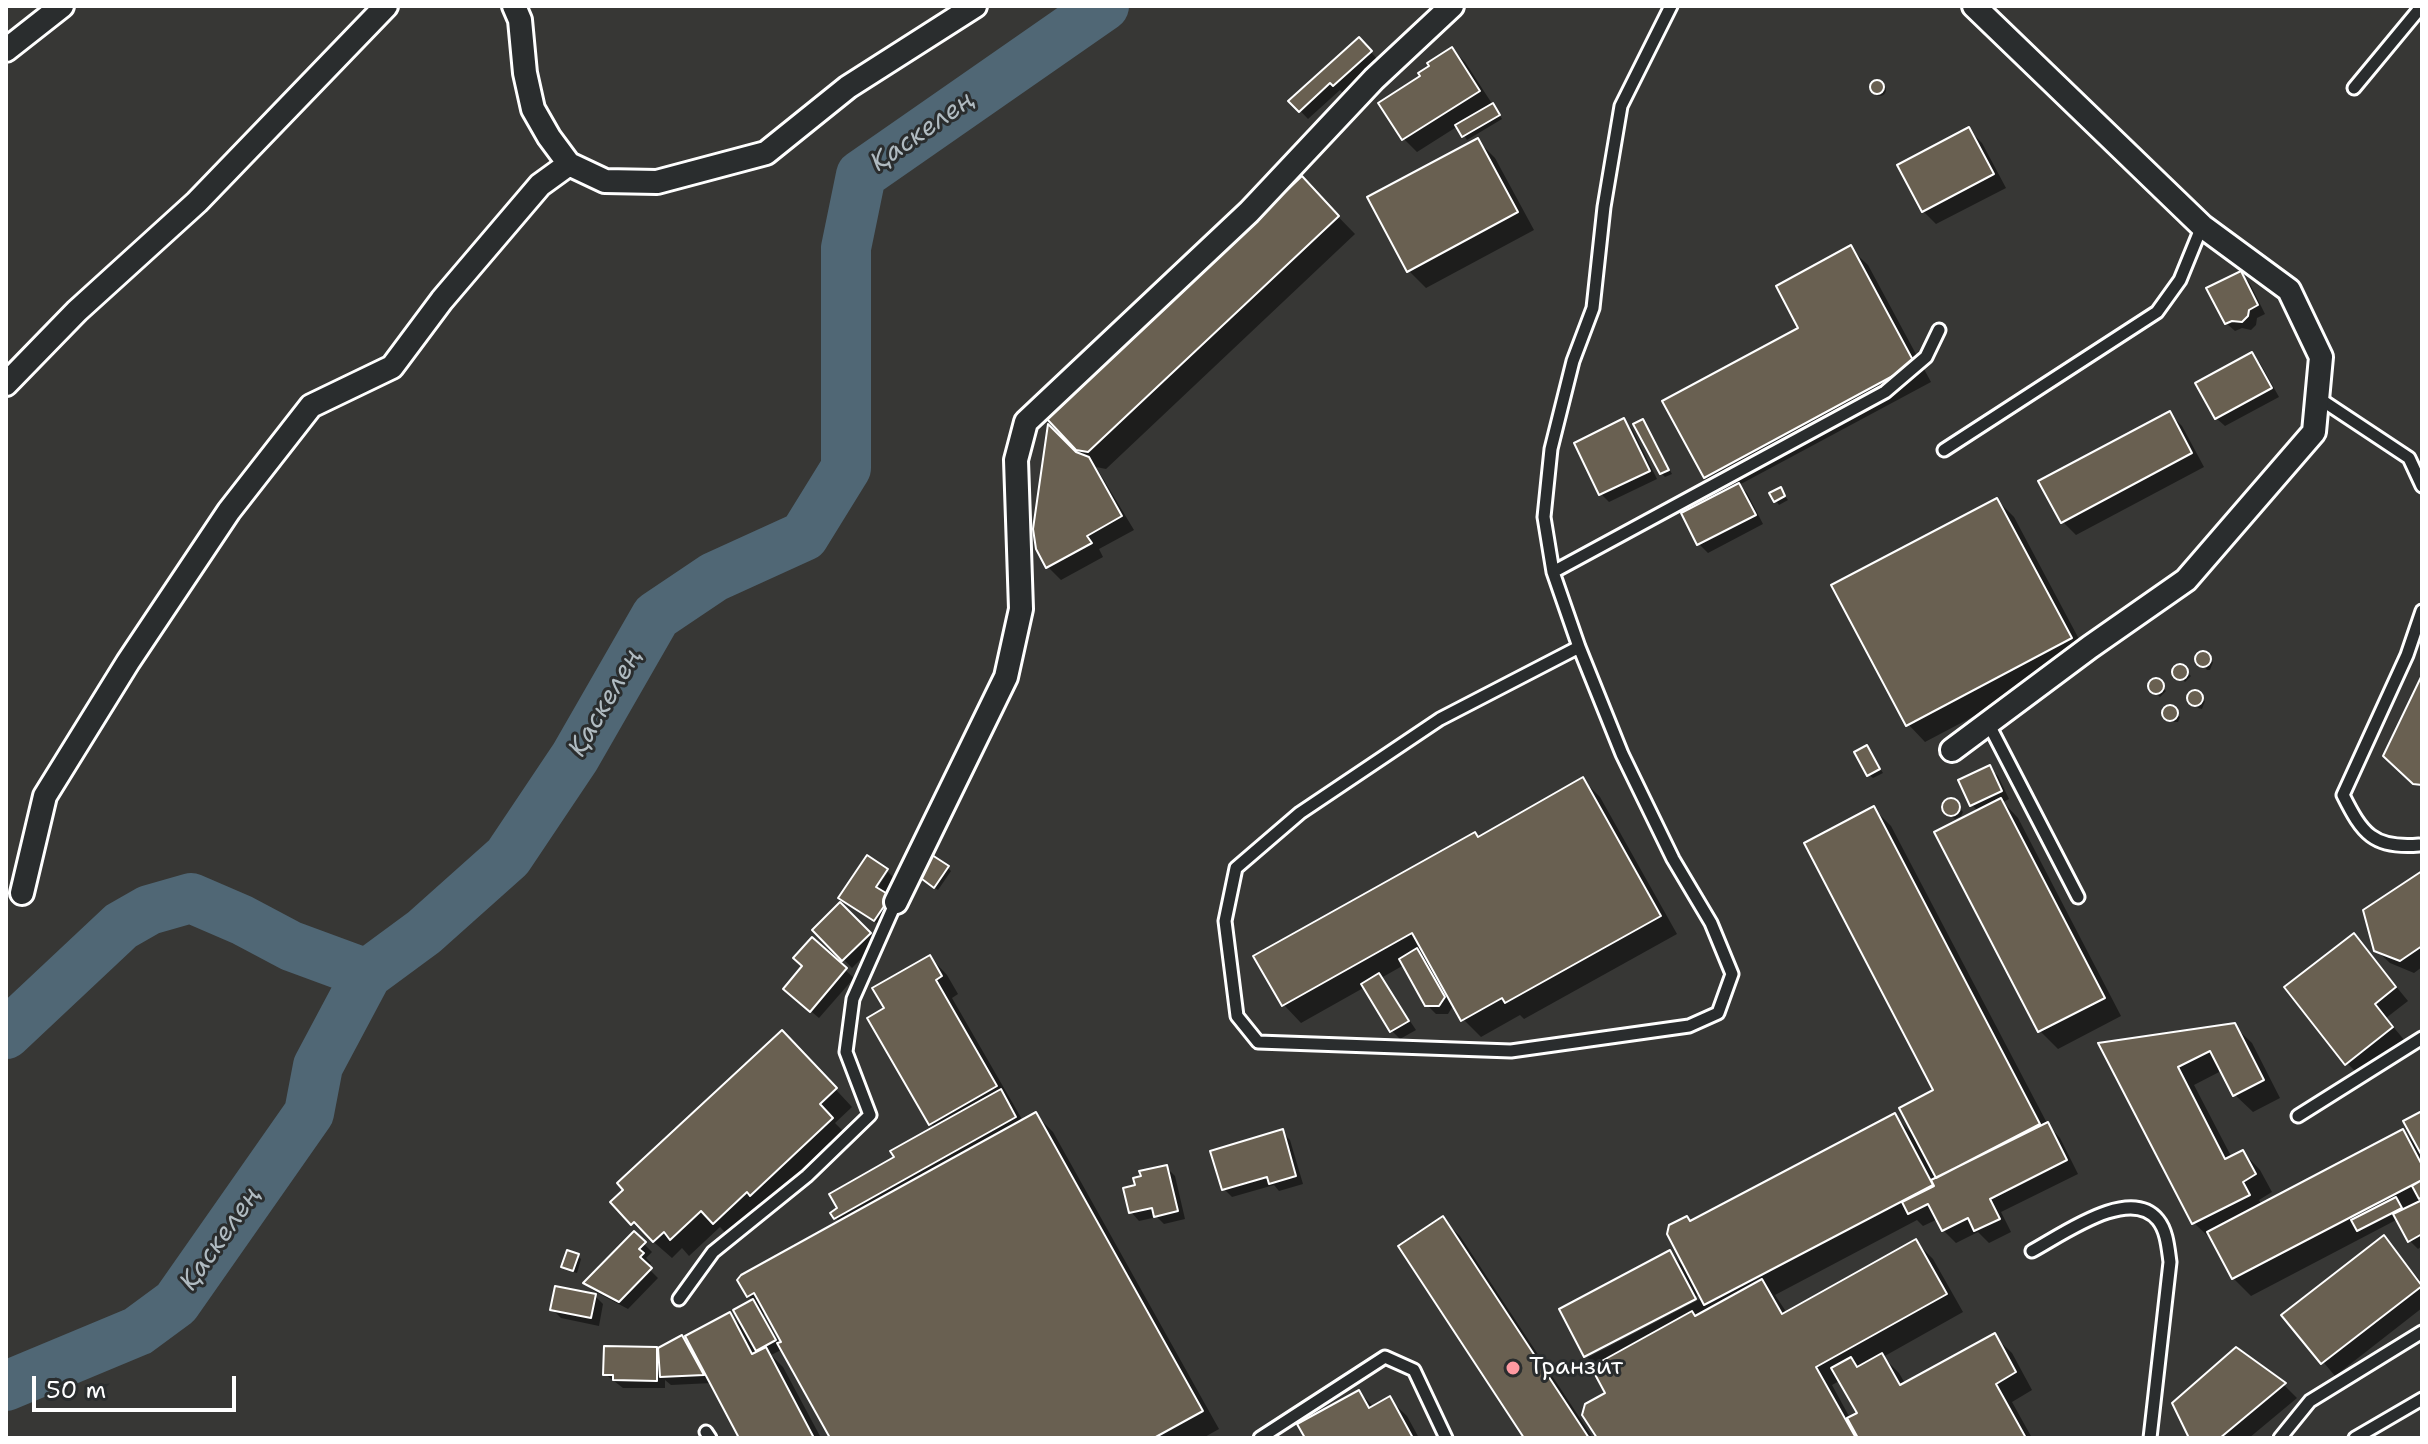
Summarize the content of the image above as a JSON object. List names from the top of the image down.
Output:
{
  "water": ["Қаскелең"],
  "places": ["Транзит"],
  "scale_bar": "50 m"
}
